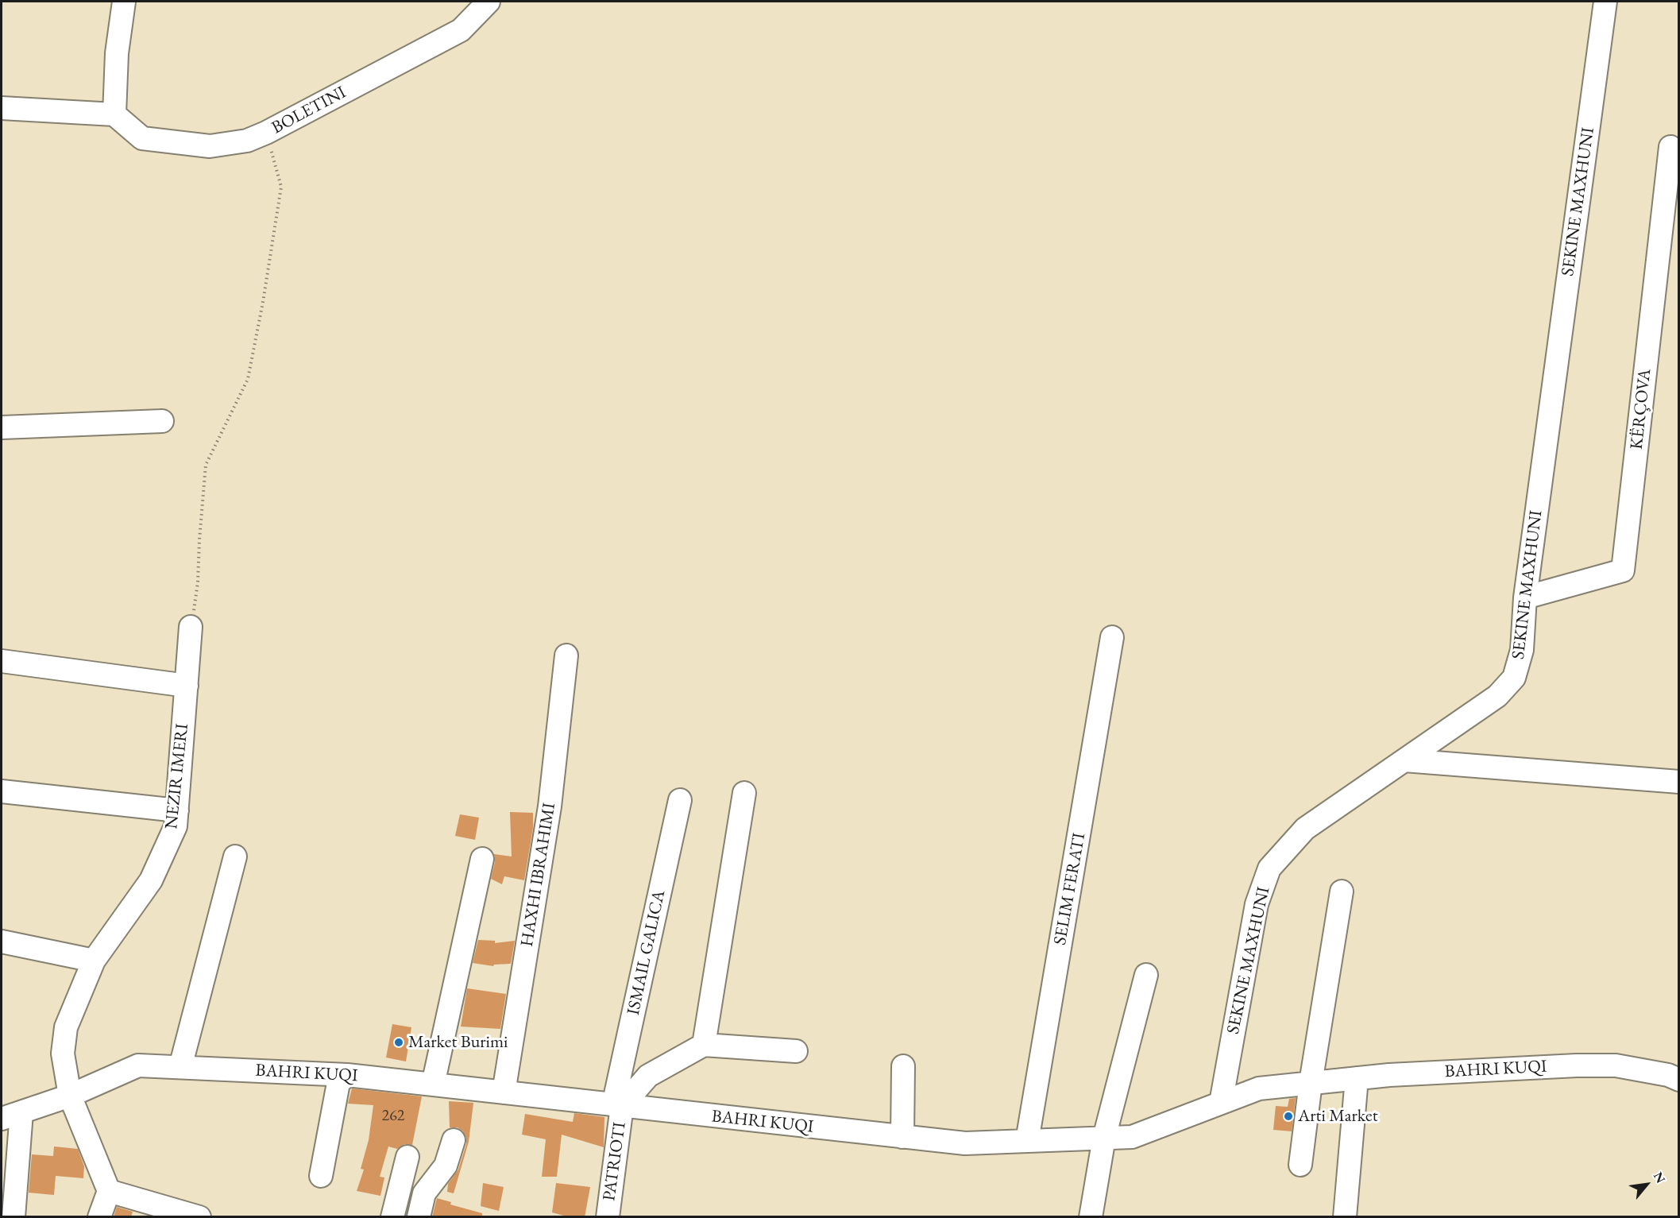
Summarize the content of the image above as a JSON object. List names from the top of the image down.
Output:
{
  "streets": {
    "street": [
      "BOLETINI",
      "SEKINE MAXHUNI",
      "KËRÇOVA",
      "NEZIR IMERI",
      "HAXHI IBRAHIMI",
      "SELIM FERATI",
      "ISMAIL GALICA",
      "BAHRI KUQI",
      "PATRIOTI"
    ]
  },
  "crossings": [
    ["SEKINE MAXHUNI", "KËRÇOVA"],
    ["SEKINE MAXHUNI", "BAHRI KUQI"],
    ["NEZIR IMERI", "BAHRI KUQI"],
    ["HAXHI IBRAHIMI", "BAHRI KUQI"],
    ["SELIM FERATI", "BAHRI KUQI"],
    ["ISMAIL GALICA", "BAHRI KUQI"],
    ["ISMAIL GALICA", "PATRIOTI"],
    ["BAHRI KUQI", "PATRIOTI"]
  ],
  "places": ["Market Burimi", "Arti Market"],
  "house_numbers": ["262"],
  "north": "top right"
}
